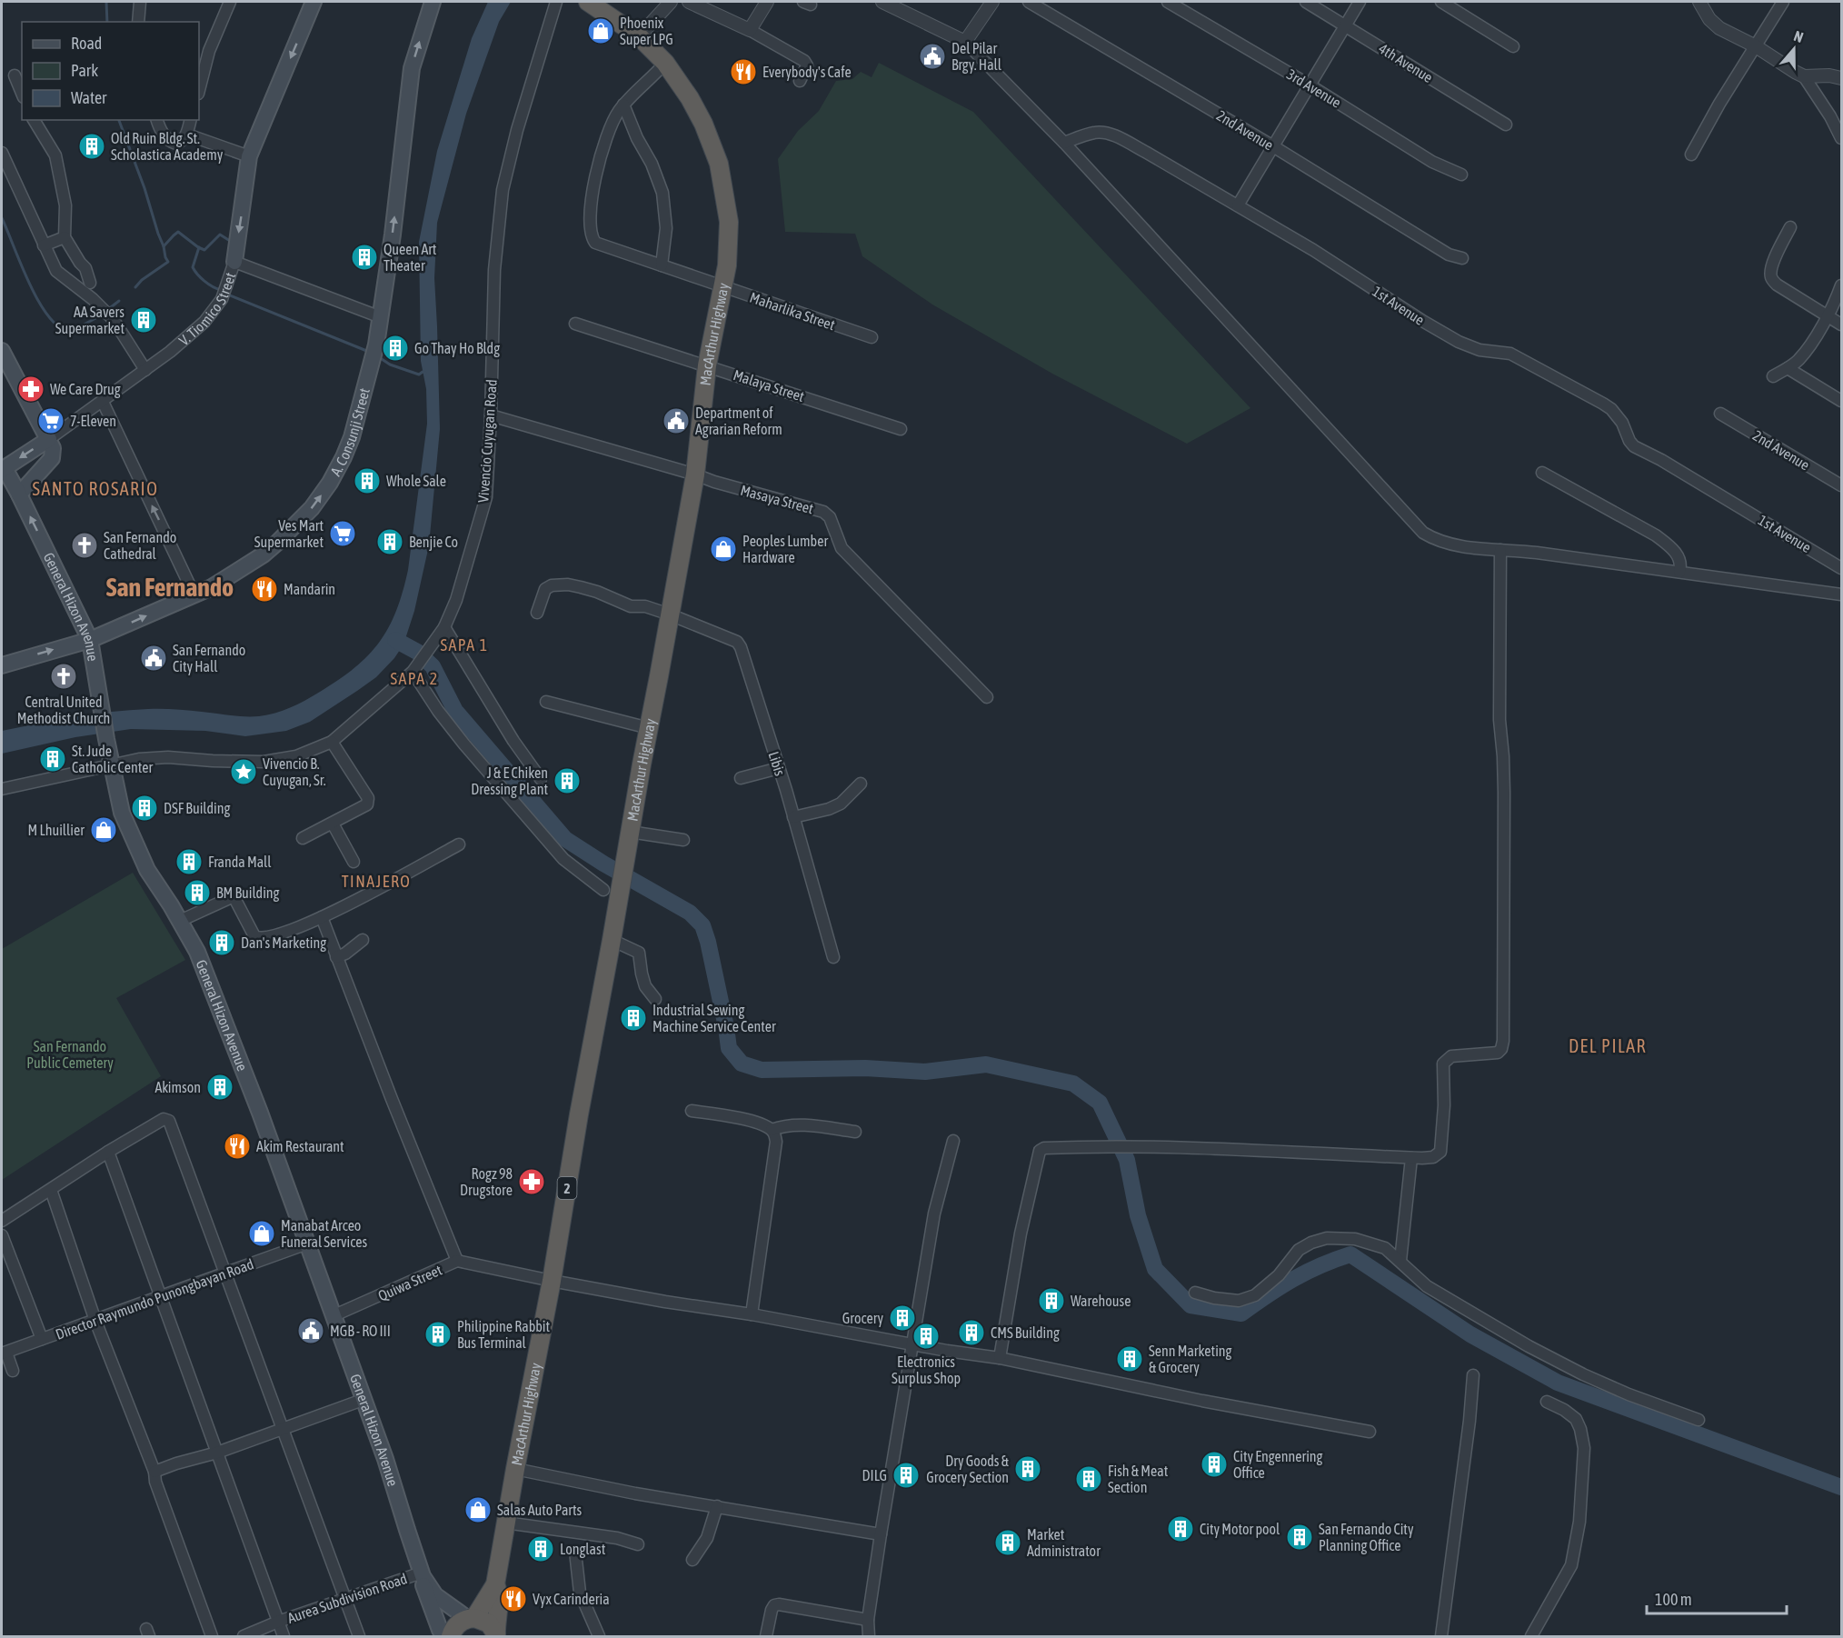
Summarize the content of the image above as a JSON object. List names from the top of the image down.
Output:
{
  "streets": {
    "highway": ["MacArthur Highway", "2"],
    "main road": ["V. Tiomico Street", "A. Consunji Street", "General Hizon Avenue"],
    "street": [
      "4th Avenue",
      "3rd Avenue",
      "2nd Avenue",
      "1st Avenue",
      "Maharlika Street",
      "Malaya Street",
      "Vivencio Cuyugan Road",
      "Masaya Street",
      "Libis",
      "Quiwa Street",
      "Director Raymundo Punongbayan Road",
      "Aurea Subdivision Road"
    ]
  },
  "crossings": [
    ["V. Tiomico Street", "General Hizon Avenue"],
    ["Maharlika Street", "MacArthur Highway"],
    ["MacArthur Highway", "Malaya Street"],
    ["MacArthur Highway", "Masaya Street"],
    ["MacArthur Highway", "General Hizon Avenue"],
    ["MacArthur Highway", "Libis"],
    ["MacArthur Highway", "Quiwa Street"],
    ["A. Consunji Street", "General Hizon Avenue"],
    ["Vivencio Cuyugan Road", "Masaya Street"],
    ["Vivencio Cuyugan Road", "General Hizon Avenue"],
    ["General Hizon Avenue", "Quiwa Street"],
    ["General Hizon Avenue", "Director Raymundo Punongbayan Road"],
    ["General Hizon Avenue", "Aurea Subdivision Road"]
  ],
  "one_way": ["V. Tiomico Street", "A. Consunji Street"],
  "districts": [
    "SANTO ROSARIO",
    "San Fernando",
    "SAPA 1",
    "SAPA 2",
    "TINAJERO",
    "DEL PILAR"
  ],
  "parks": ["San Fernando Public Cemetery"],
  "places": {
    "shop": [
      "Phoenix Super LPG",
      "Peoples Lumber Hardware",
      "M Lhuillier",
      "Manabat Arceo Funeral Services",
      "Salas Auto Parts"
    ],
    "public building": [
      "Del Pilar Brgy. Hall",
      "Department of Agrarian Reform",
      "San Fernando City Hall",
      "MGB - RO III"
    ],
    "restaurant": [
      "Everybody's Cafe",
      "Mandarin",
      "Akim Restaurant",
      "Vyx Carinderia"
    ],
    "building": [
      "Old Ruin Bldg. St. Scholastica Academy",
      "Queen Art Theater",
      "AA Savers Supermarket",
      "Go Thay Ho Bldg",
      "Whole Sale",
      "Benjie Co",
      "St. Jude Catholic Center",
      "J & E Chiken Dressing Plant",
      "DSF Building",
      "Franda Mall",
      "BM Building",
      "Dan's Marketing",
      "Industrial Sewing Machine Service Center",
      "Akimson",
      "Warehouse",
      "Grocery",
      "CMS Building",
      "Philippine Rabbit Bus Terminal",
      "Electronics Surplus Shop",
      "Senn Marketing & Grocery",
      "City Engennering Office",
      "Dry Goods & Grocery Section",
      "DILG",
      "Fish & Meat Section",
      "City Motor pool",
      "San Fernando City Planning Office",
      "Market Administrator",
      "Longlast"
    ],
    "pharmacy": ["We Care Drug", "Rogz 98 Drugstore"],
    "supermarket": ["7-Eleven", "Ves Mart Supermarket"],
    "church": ["San Fernando Cathedral", "Central United Methodist Church"],
    "place": ["Vivencio B. Cuyugan, Sr."]
  },
  "legend": ["Road", "Park", "Water"],
  "scale_bar": "100 m",
  "north": "top"
}
